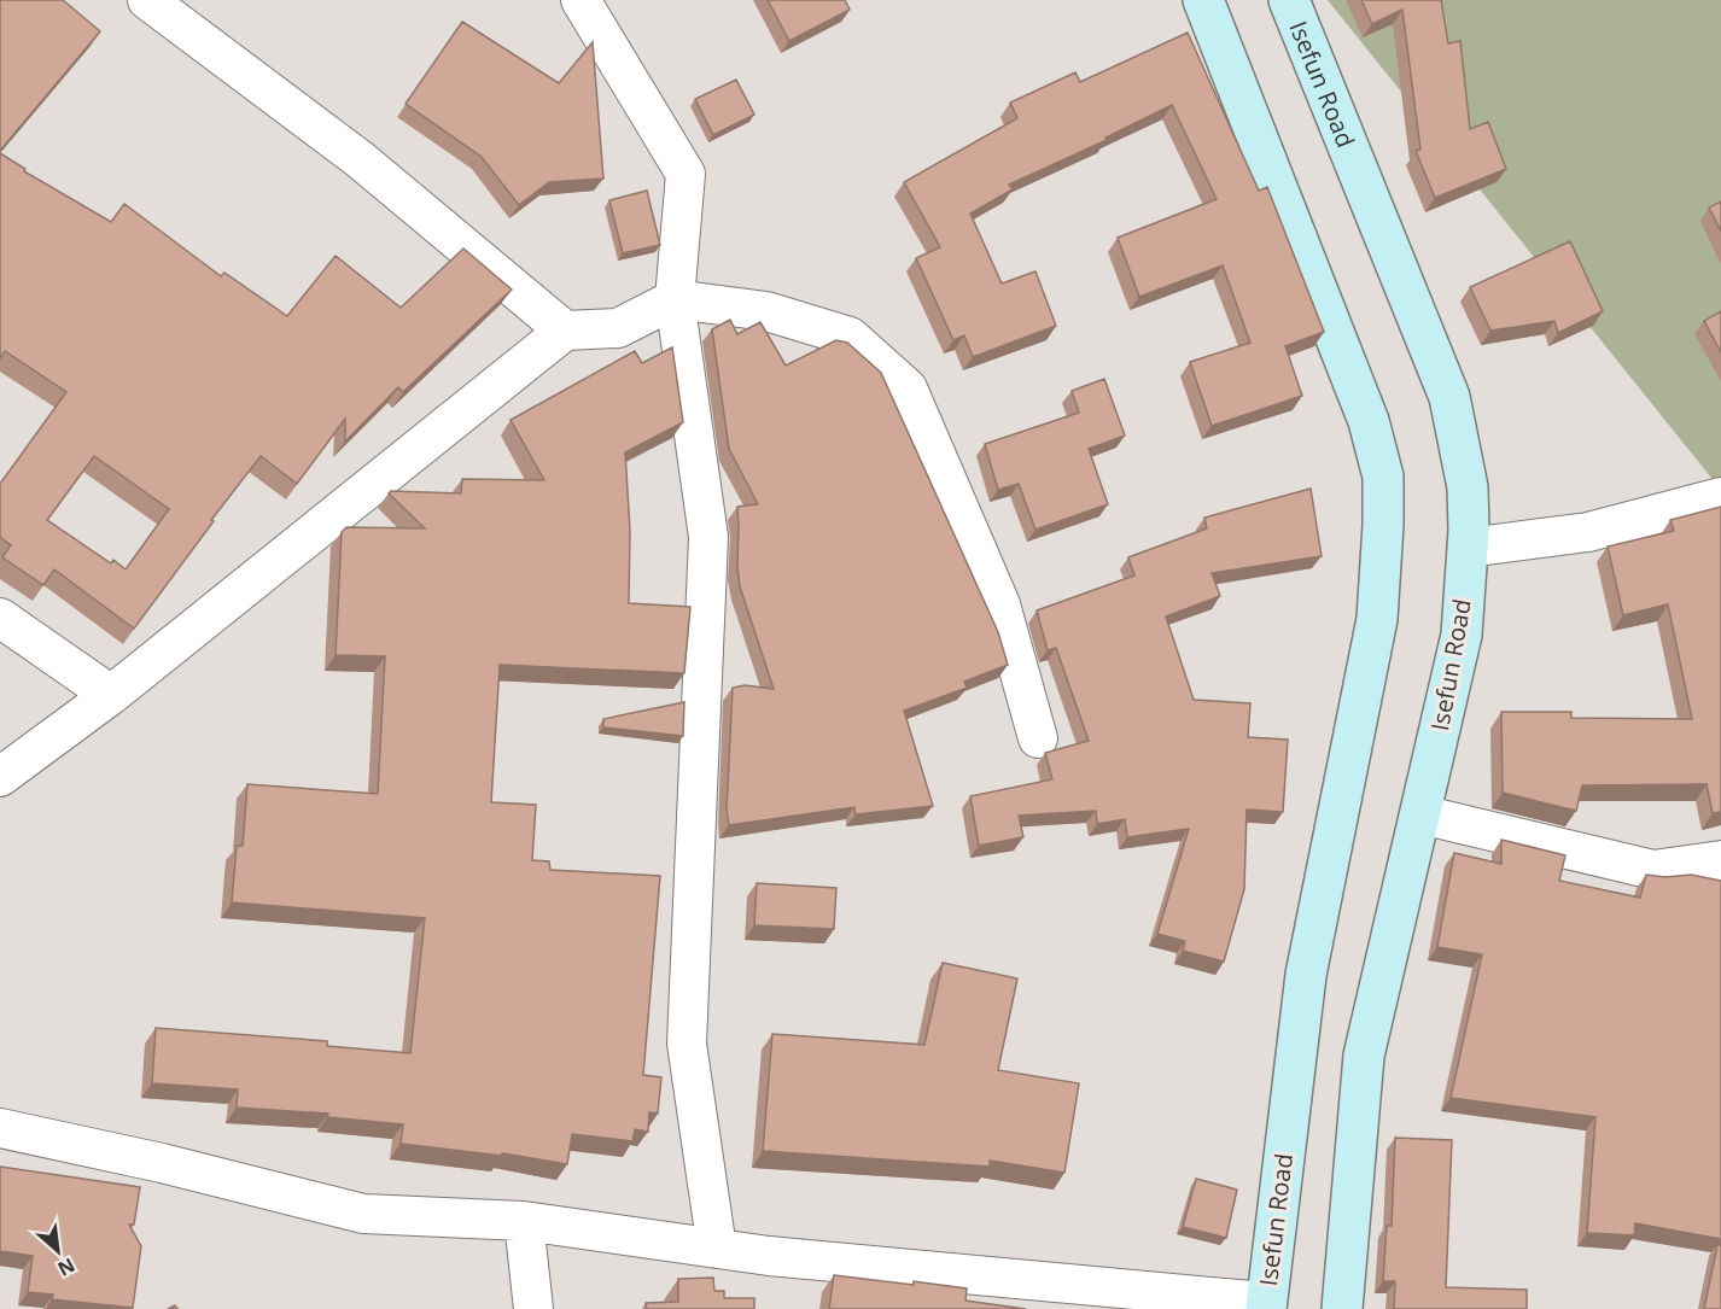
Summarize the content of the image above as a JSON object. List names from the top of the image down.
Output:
{
  "streets": {
    "street": ["Isefun Road"]
  },
  "north": "bottom right"
}
